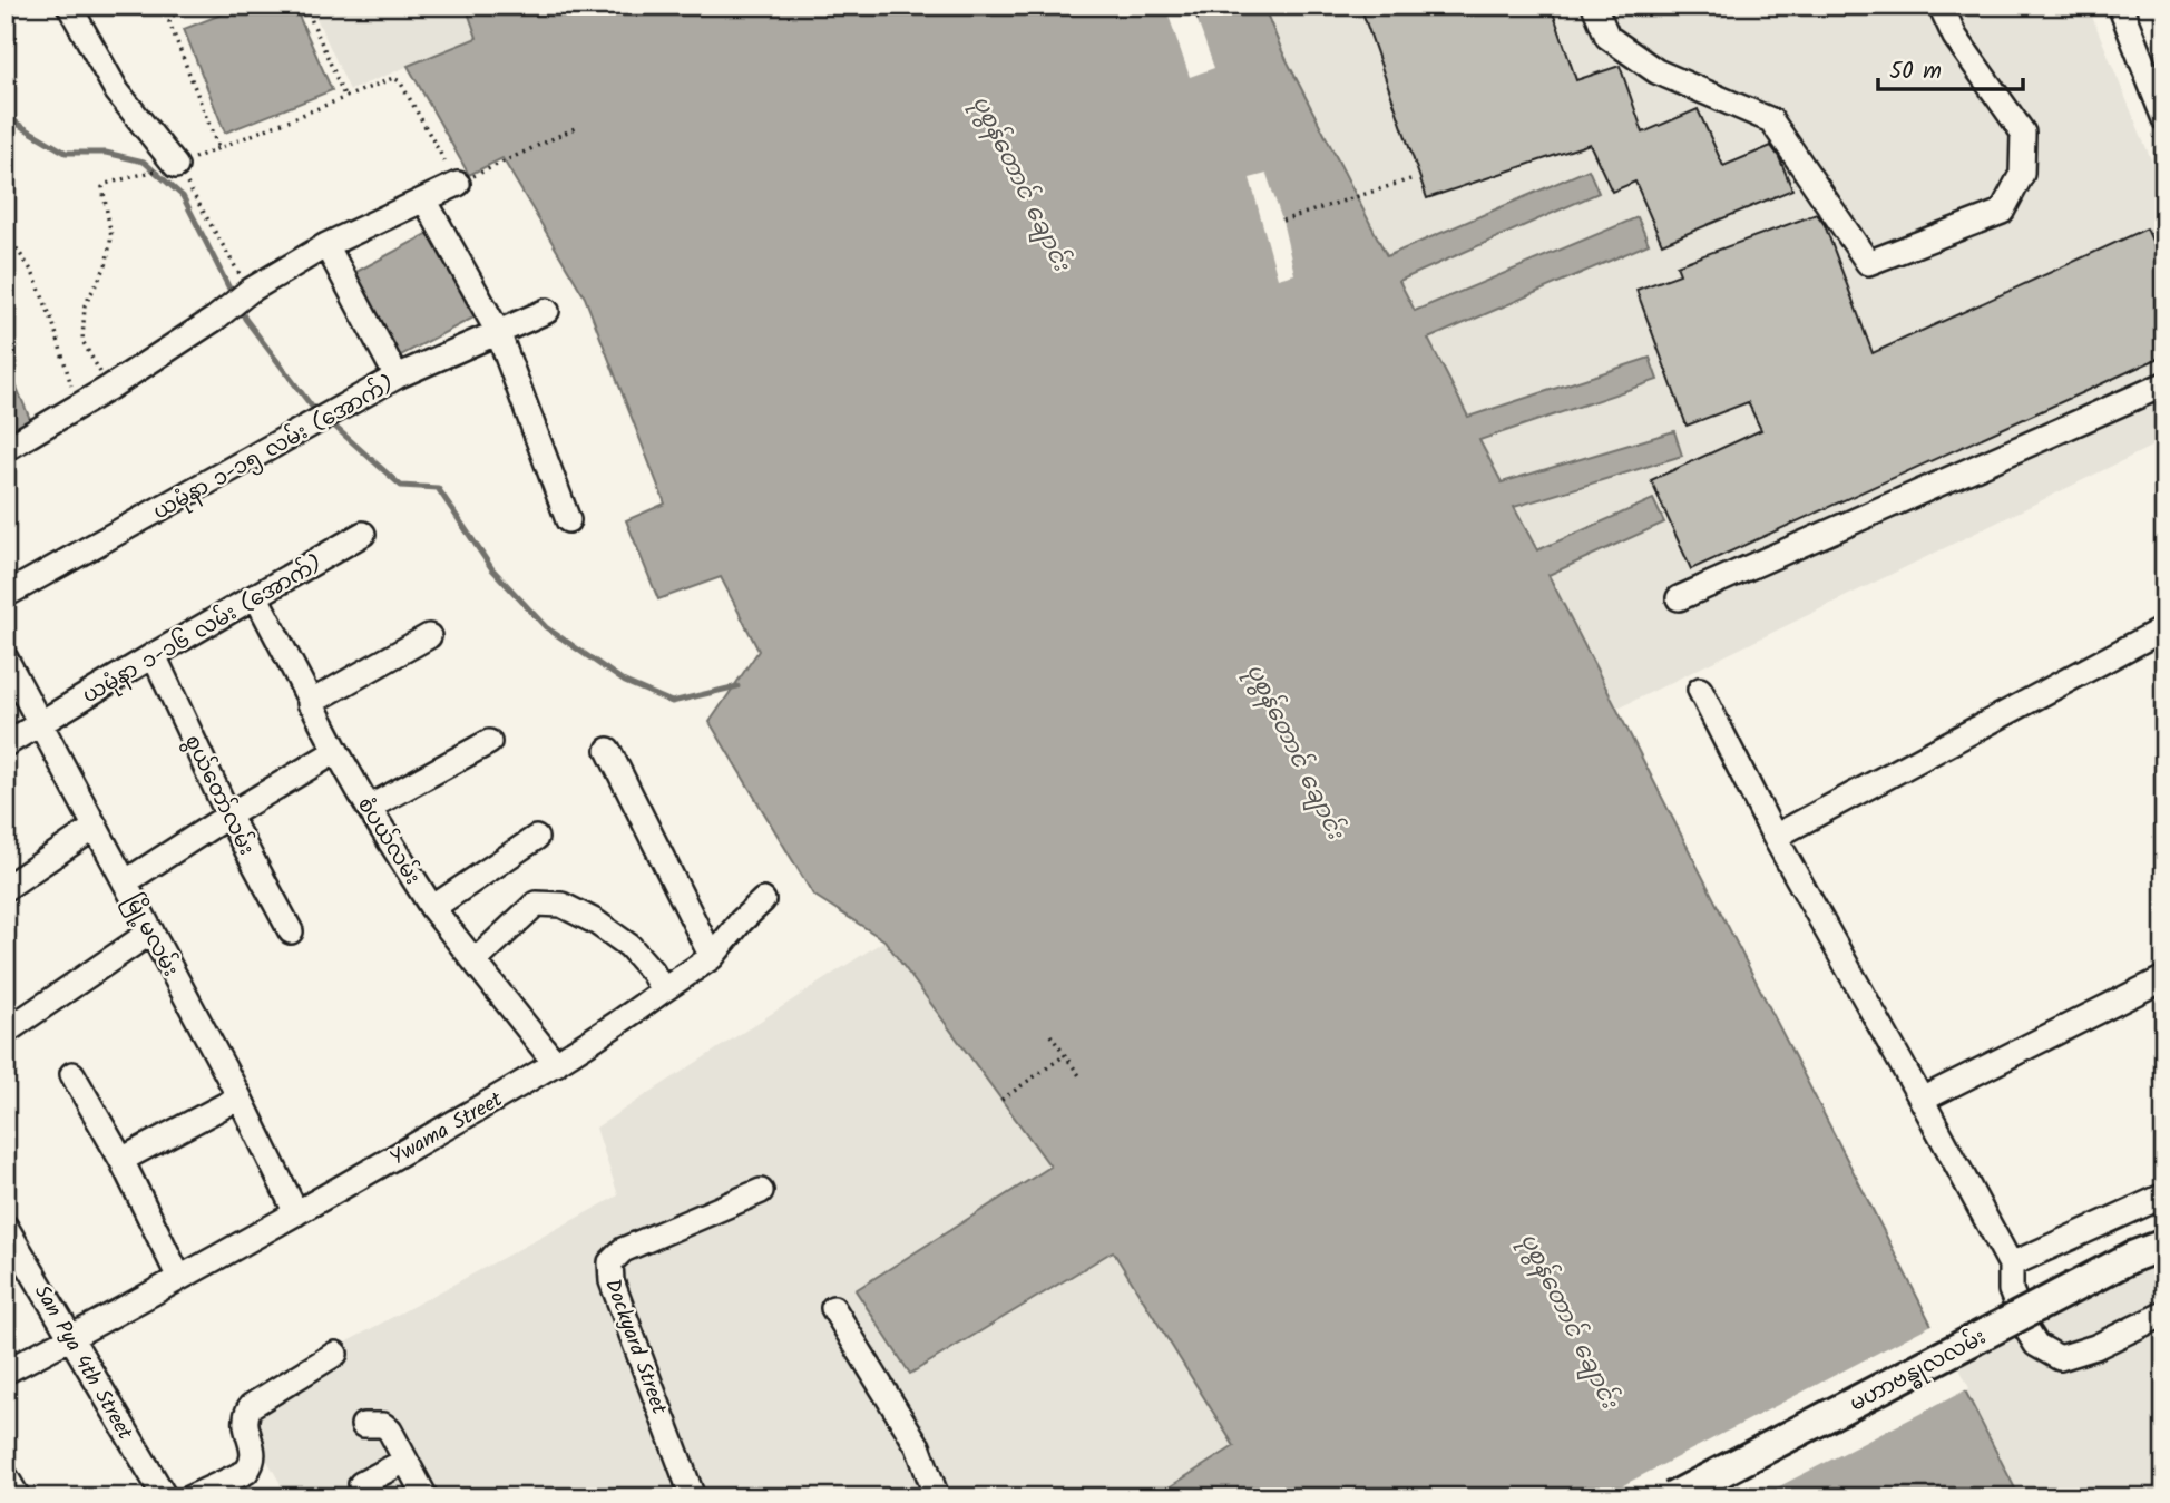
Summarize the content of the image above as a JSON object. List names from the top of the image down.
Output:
{
  "streets": {
    "main road": ["မဟာဗန္ဓုလလမ်း"],
    "street": [
      "ယမုံနာ ၁-၁၅ လမ်း (အောက်)",
      "ယမုံနာ ၁-၁၆ လမ်း (အောက်)",
      "စွယ်တော်လမ်း",
      "စံပယ်လမ်း",
      "မြို့မလမ်း",
      "Ywama Street",
      "Dockyard Street",
      "San Pya 4th Street"
    ]
  },
  "crossings": [
    ["ယမုံနာ ၁-၁၆ လမ်း (အောက်)", "စွယ်တော်လမ်း"],
    ["ယမုံနာ ၁-၁၆ လမ်း (အောက်)", "စံပယ်လမ်း"],
    ["ယမုံနာ ၁-၁၆ လမ်း (အောက်)", "မြို့မလမ်း"],
    ["စံပယ်လမ်း", "Ywama Street"],
    ["မြို့မလမ်း", "Ywama Street"],
    ["Ywama Street", "San Pya 4th Street"]
  ],
  "water": ["ပုစွန်တောင် ချောင်း"],
  "scale_bar": "50 m"
}
